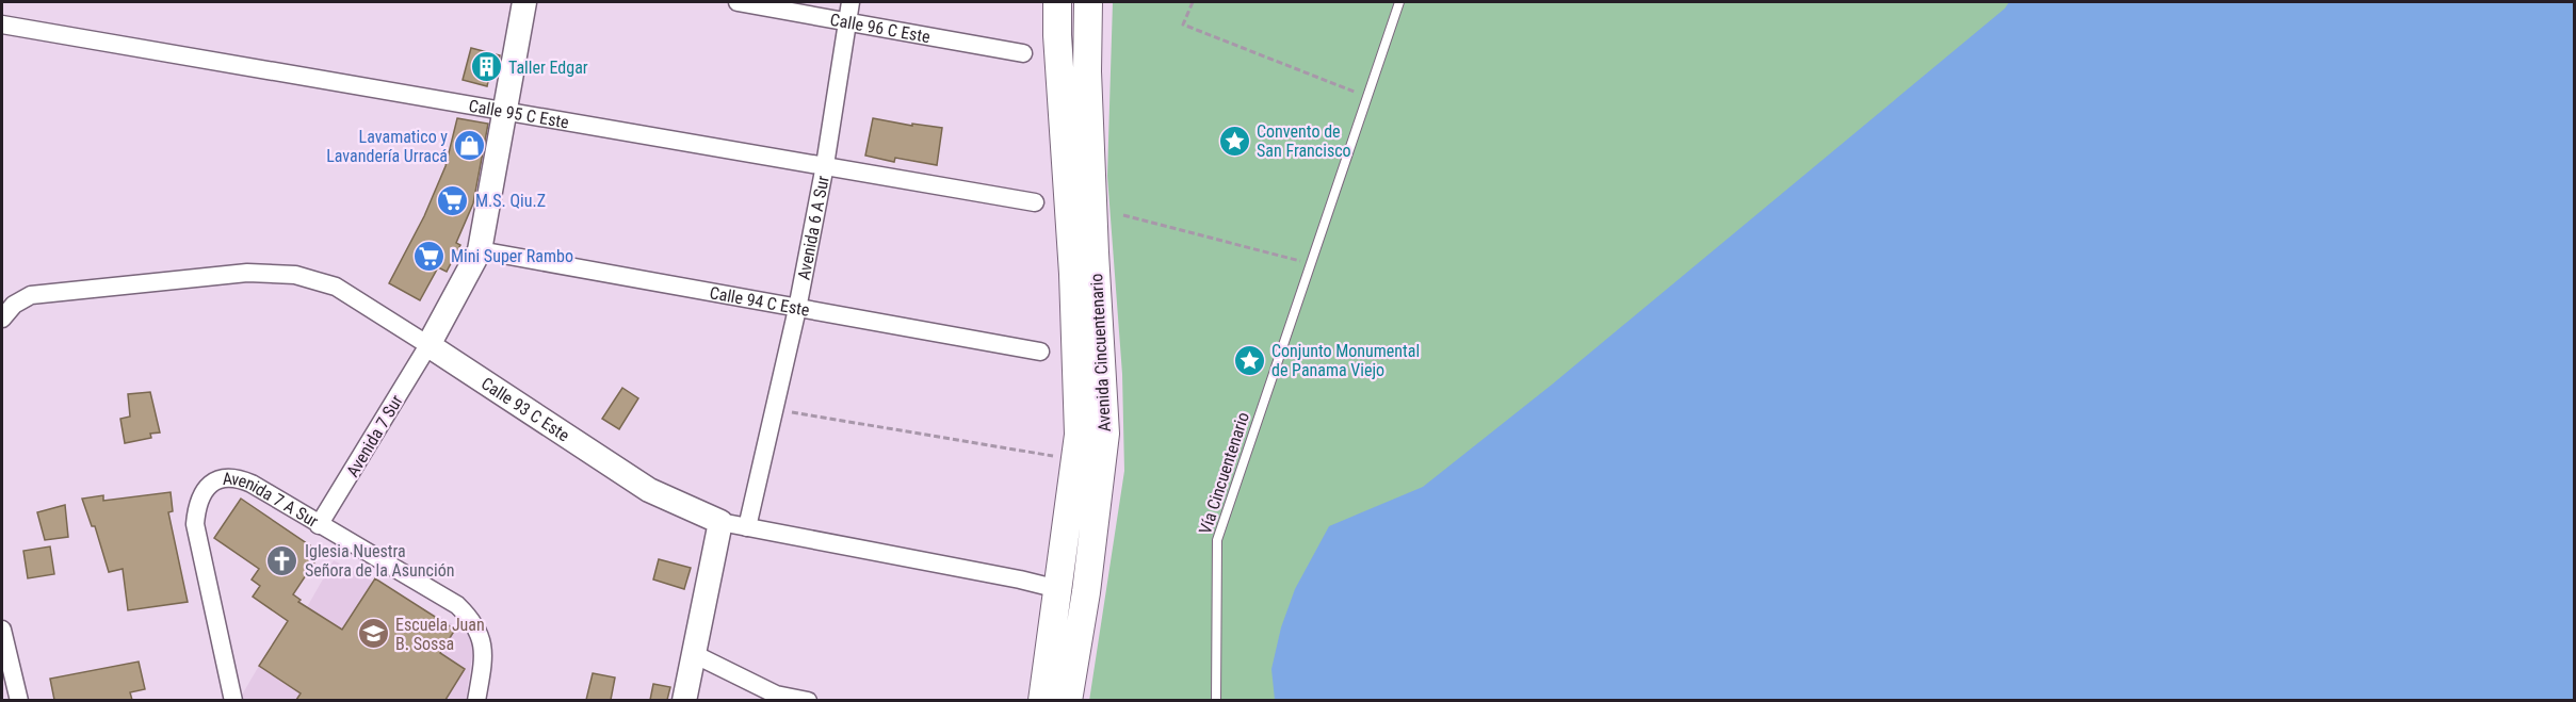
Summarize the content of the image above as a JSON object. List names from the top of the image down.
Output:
{
  "streets": {
    "main road": ["Avenida Cincuentenario"],
    "street": [
      "Calle 96 C Este",
      "Calle 95 C Este",
      "Avenida 6 A Sur",
      "Calle 94 C Este",
      "Calle 93 C Este",
      "Avenida 7 Sur",
      "Avenida 7 A Sur"
    ],
    "lane": ["Vía Cincuentenario"]
  },
  "crossings": [
    ["Calle 96 C Este", "Avenida 6 A Sur"],
    ["Calle 95 C Este", "Avenida 6 A Sur"],
    ["Avenida 6 A Sur", "Calle 94 C Este"],
    ["Avenida 6 A Sur", "Calle 93 C Este"],
    ["Avenida Cincuentenario", "Calle 93 C Este"],
    ["Calle 93 C Este", "Avenida 7 Sur"],
    ["Avenida 7 Sur", "Avenida 7 A Sur"]
  ],
  "places": {
    "building": ["Taller Edgar"],
    "place": ["Convento de San Francisco", "Conjunto Monumental de Panama Viejo"],
    "shop": ["Lavamatico y Lavandería Urracá"],
    "supermarket": ["M.S. Qiu.Z", "Mini Super Rambo"],
    "church": ["Iglesia Nuestra Señora de la Asunción"],
    "school or university": ["Escuela Juan B. Sossa"]
  }
}
